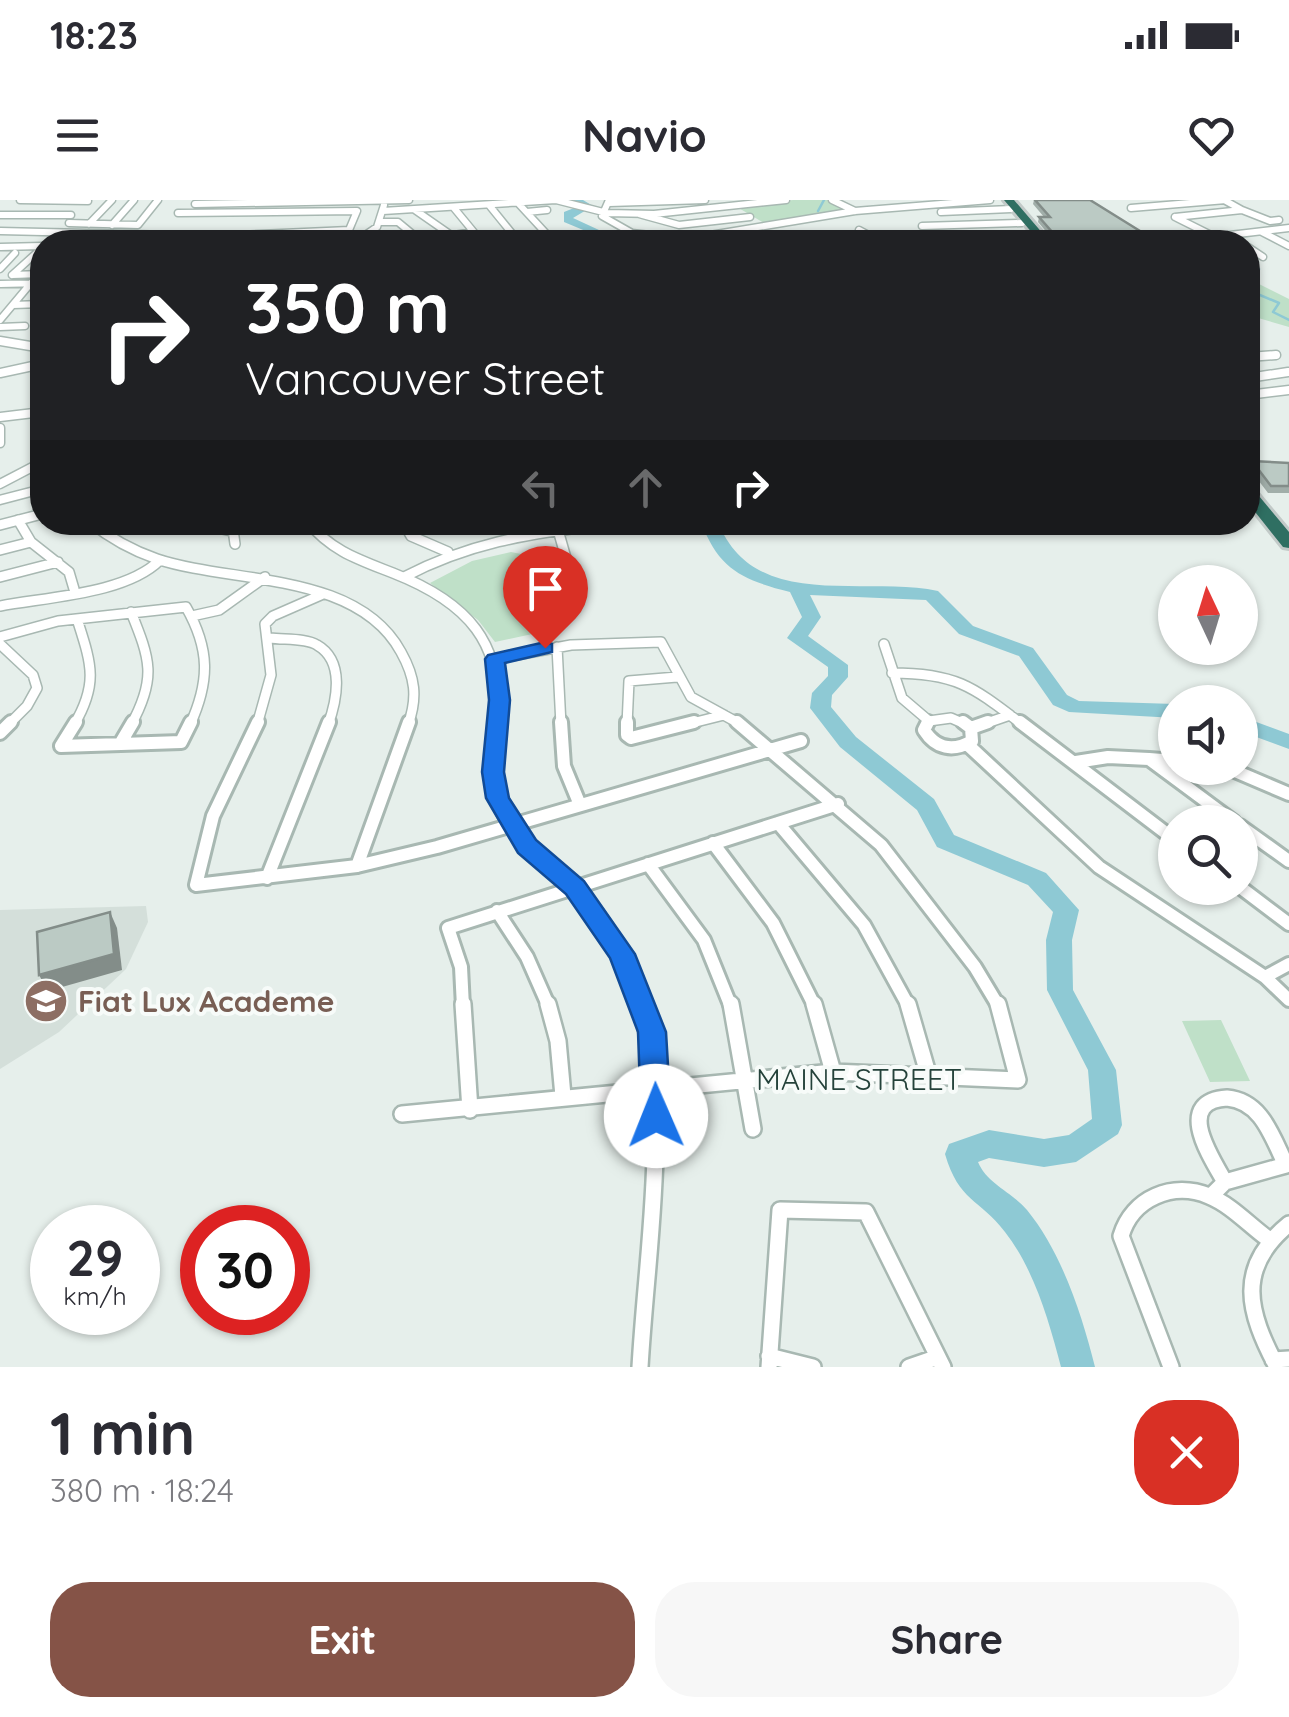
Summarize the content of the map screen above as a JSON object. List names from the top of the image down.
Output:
{
  "streets": {
    "street": ["MAINE STREET"]
  },
  "places": {
    "school or university": ["Fiat Lux Academe"]
  },
  "north": "top",
  "page": {
    "status": "18:23",
    "header": "Navio",
    "turn": ["350 m", "Vancouver Street"],
    "speed": "29 km/h",
    "limit": "30",
    "heading": ["1 min", "380 m · 18:24"],
    "buttons": ["Exit", "Share"]
  }
}
